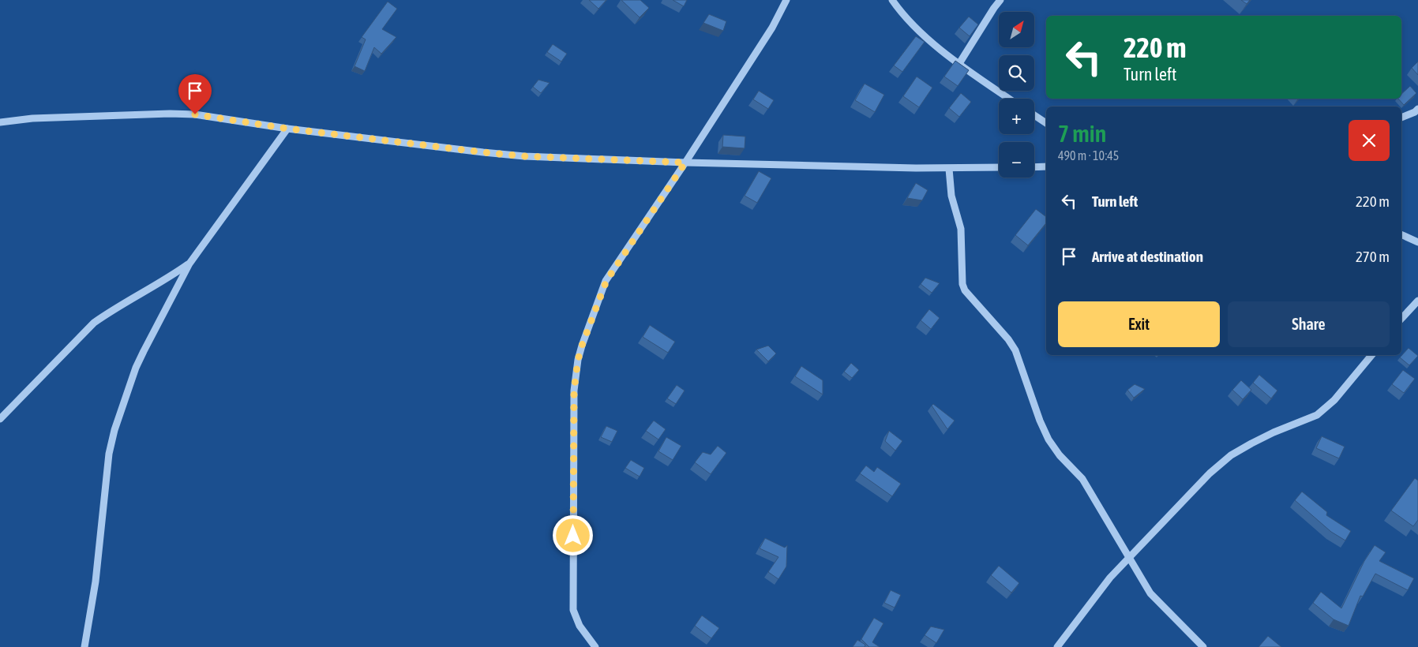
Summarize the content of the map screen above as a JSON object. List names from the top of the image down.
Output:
{
  "north": "top right",
  "page": {
    "map_buttons": ["+", "−"],
    "turn": ["220 m", "Turn left"],
    "heading": ["7 min", "490 m · 10:45"],
    "list": [
      {
        "name": "Turn left",
        "value": "220 m"
      },
      {
        "name": "Arrive at destination",
        "value": "270 m"
      }
    ],
    "buttons": ["Exit", "Share"]
  }
}
